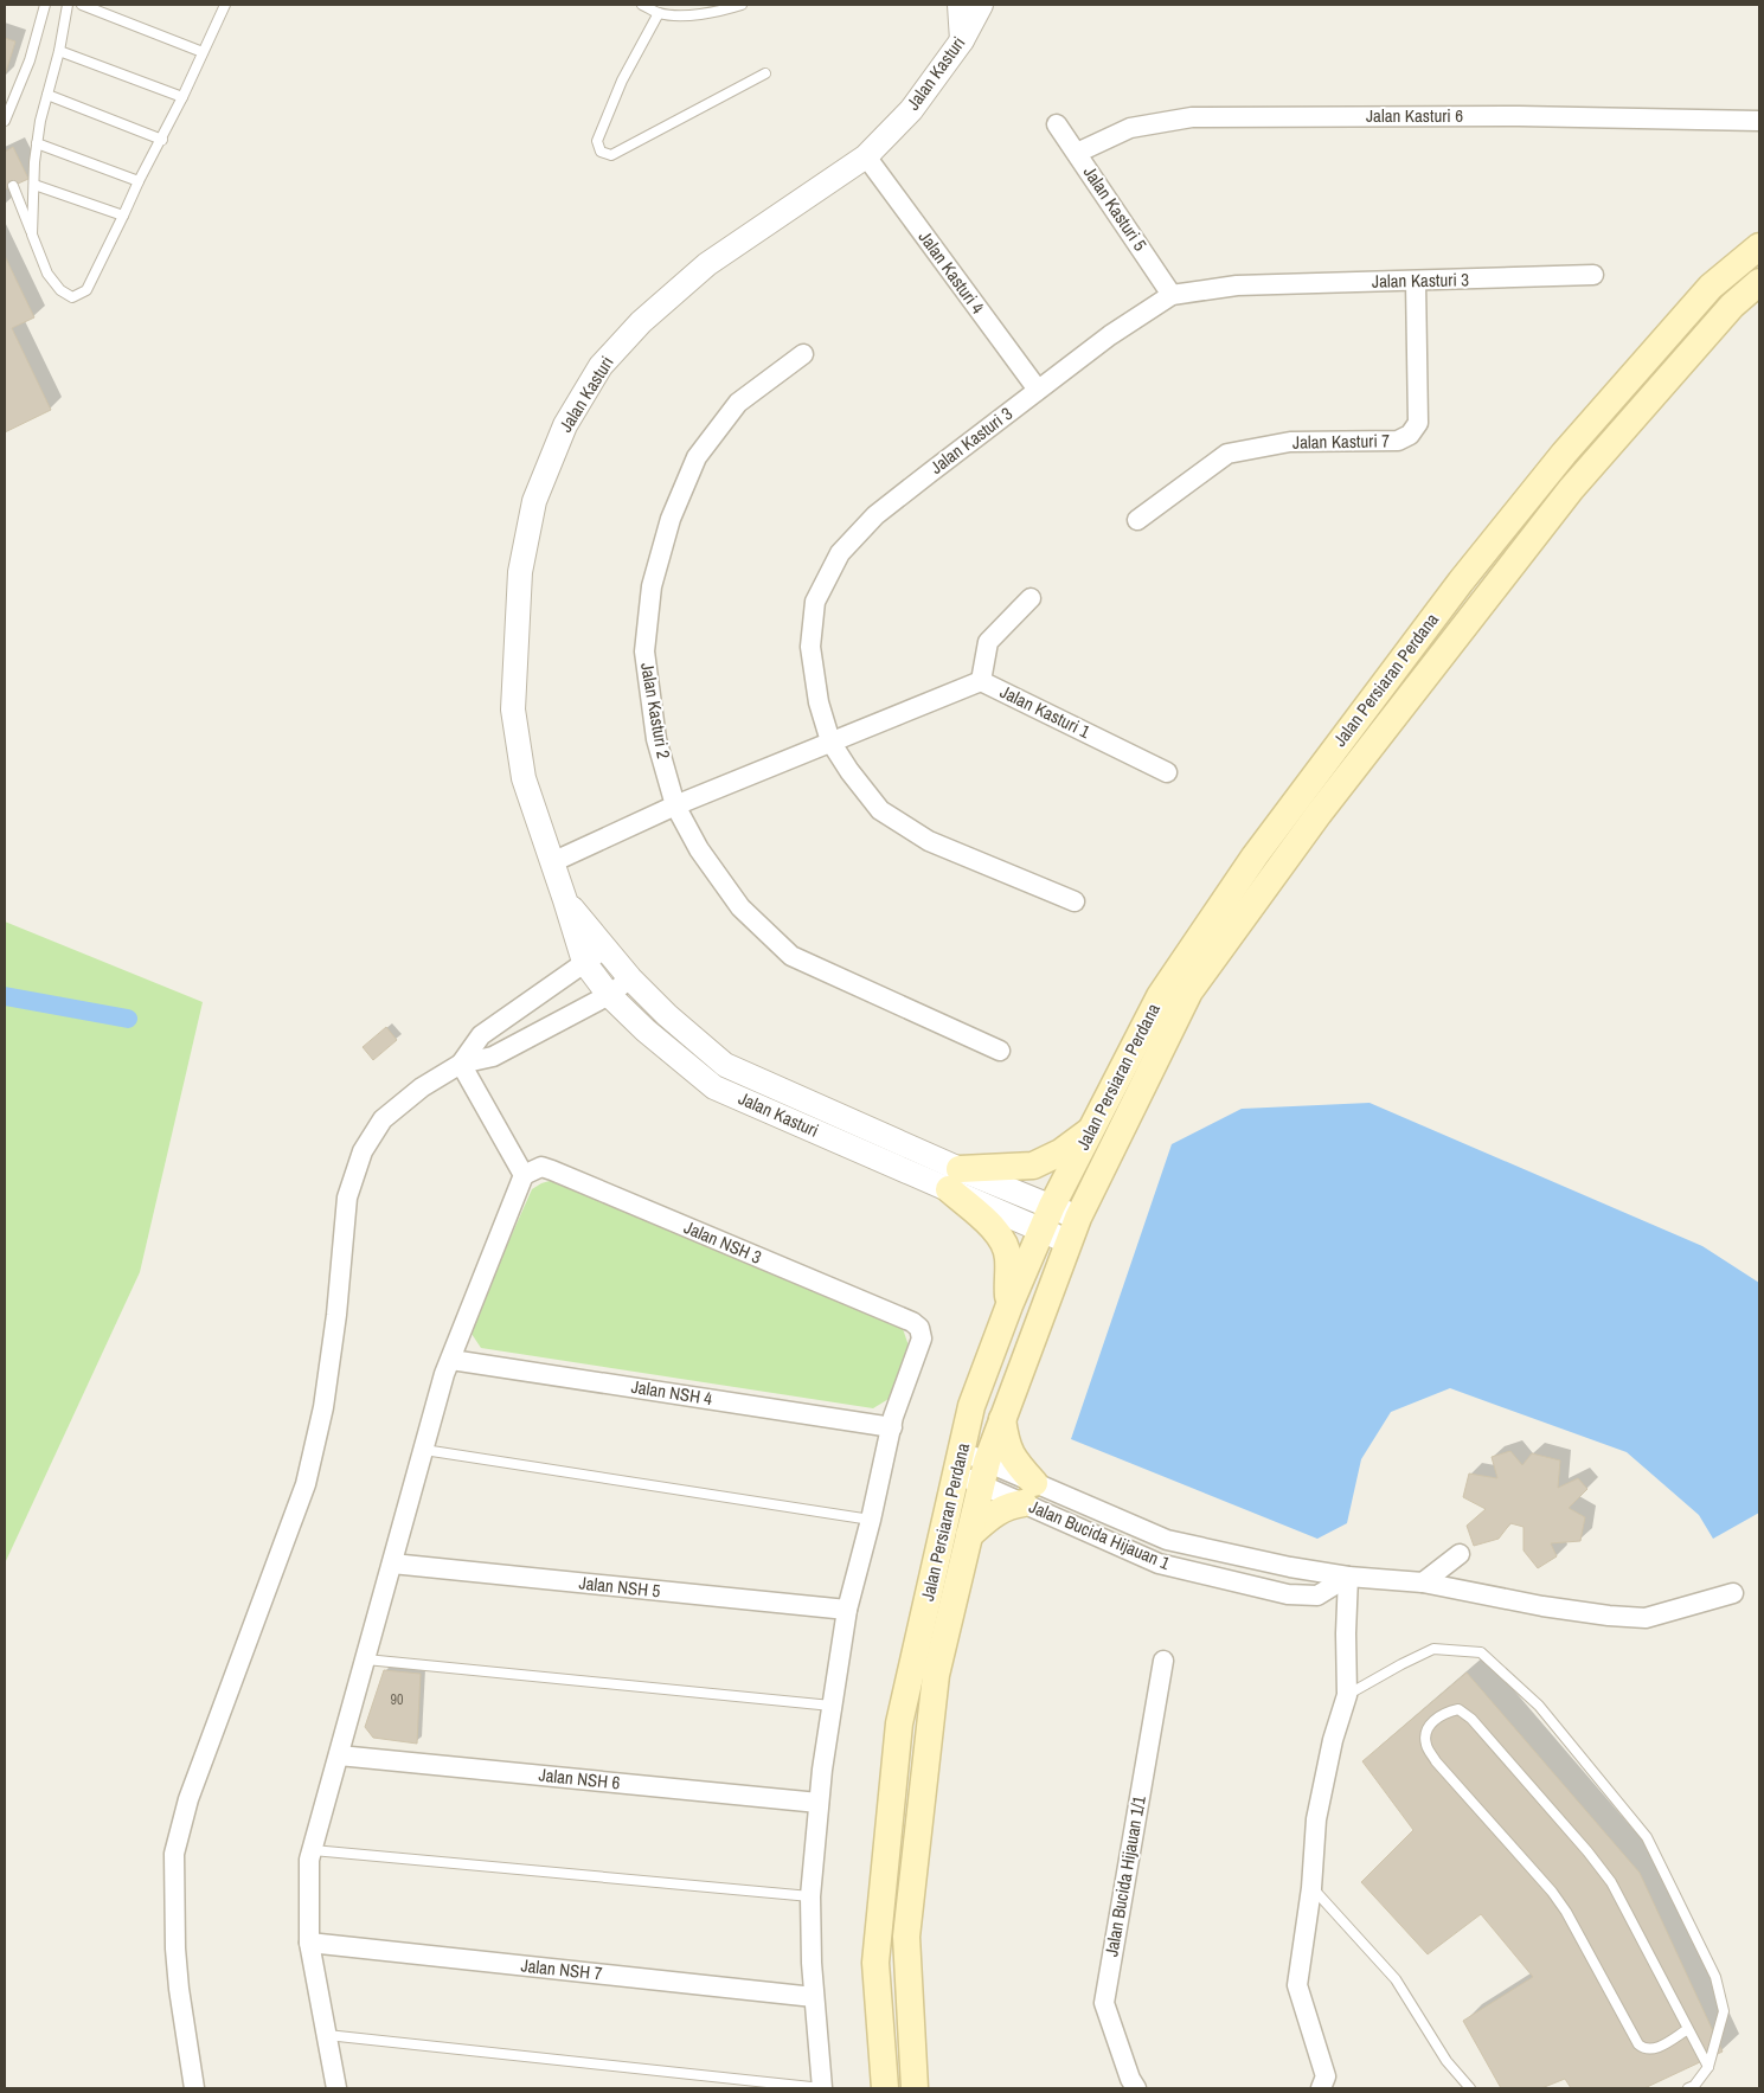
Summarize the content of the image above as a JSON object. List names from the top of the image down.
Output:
{
  "streets": {
    "main road": ["Jalan Persiaran Perdana"],
    "street": [
      "Jalan Kasturi",
      "Jalan Kasturi 6",
      "Jalan Kasturi 5",
      "Jalan Kasturi 4",
      "Jalan Kasturi 3",
      "Jalan Kasturi 7",
      "Jalan Kasturi 2",
      "Jalan Kasturi 1",
      "Jalan NSH 3",
      "Jalan NSH 4",
      "Jalan Bucida Hijauan 1",
      "Jalan NSH 5",
      "Jalan NSH 6",
      "Jalan Bucida Hijauan 1/1",
      "Jalan NSH 7"
    ]
  },
  "crossings": [
    ["Jalan Kasturi", "Jalan Kasturi 4"],
    ["Jalan Kasturi", "Jalan Persiaran Perdana"],
    ["Jalan Kasturi 6", "Jalan Kasturi 5"],
    ["Jalan Kasturi 5", "Jalan Kasturi 3"],
    ["Jalan Kasturi 4", "Jalan Kasturi 3"],
    ["Jalan Kasturi 3", "Jalan Kasturi 7"],
    ["Jalan Persiaran Perdana", "Jalan Bucida Hijauan 1"],
    ["Jalan NSH 3", "Jalan NSH 4"]
  ],
  "house_numbers": ["90"]
}
